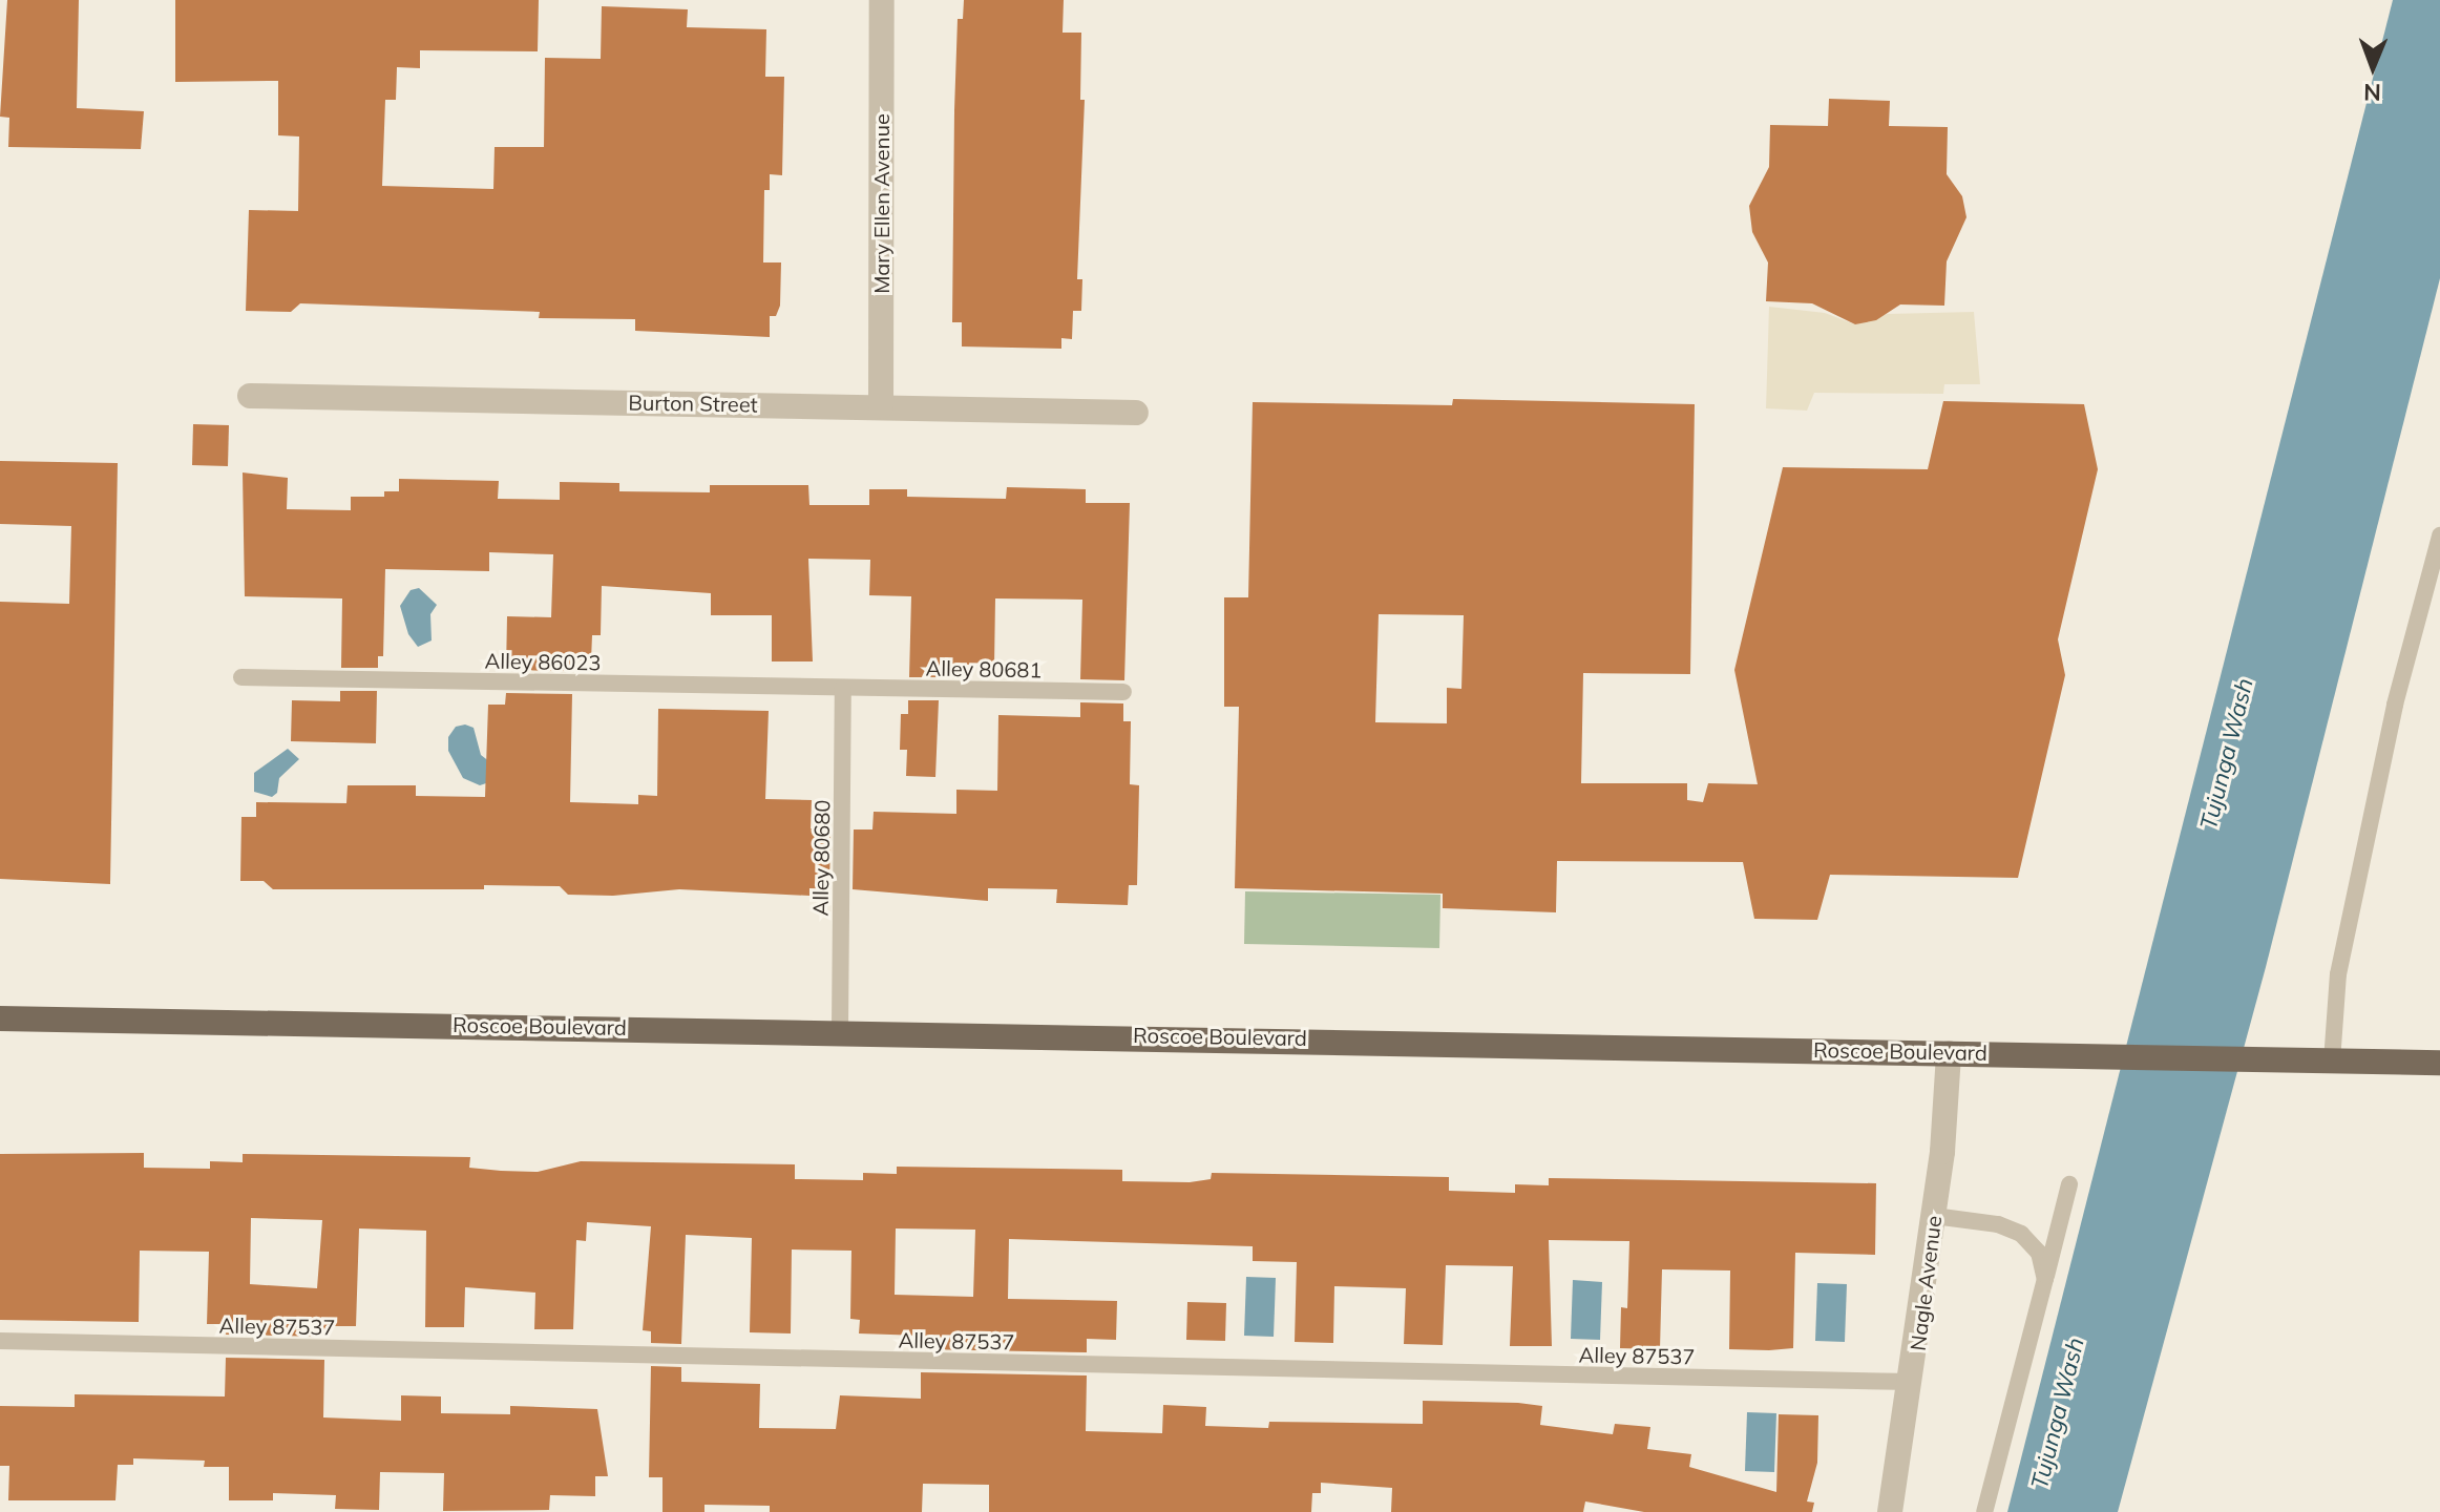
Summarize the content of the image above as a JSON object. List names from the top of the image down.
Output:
{
  "streets": {
    "main road": ["Roscoe Boulevard"],
    "street": ["Mary Ellen Avenue", "Burton Street", "Nagle Avenue"],
    "lane": [
      "Alley 86023",
      "Alley 80681",
      "Alley 80680",
      "Alley 87537"
    ]
  },
  "crossings": [
    ["Mary Ellen Avenue", "Burton Street"],
    ["Alley 86023", "Alley 80681"],
    ["Alley 86023", "Alley 80680"],
    ["Alley 80681", "Alley 80680"],
    ["Alley 80680", "Roscoe Boulevard"],
    ["Roscoe Boulevard", "Nagle Avenue"],
    ["Nagle Avenue", "Alley 87537"]
  ],
  "water": ["Tujunga Wash"],
  "north": "bottom"
}
